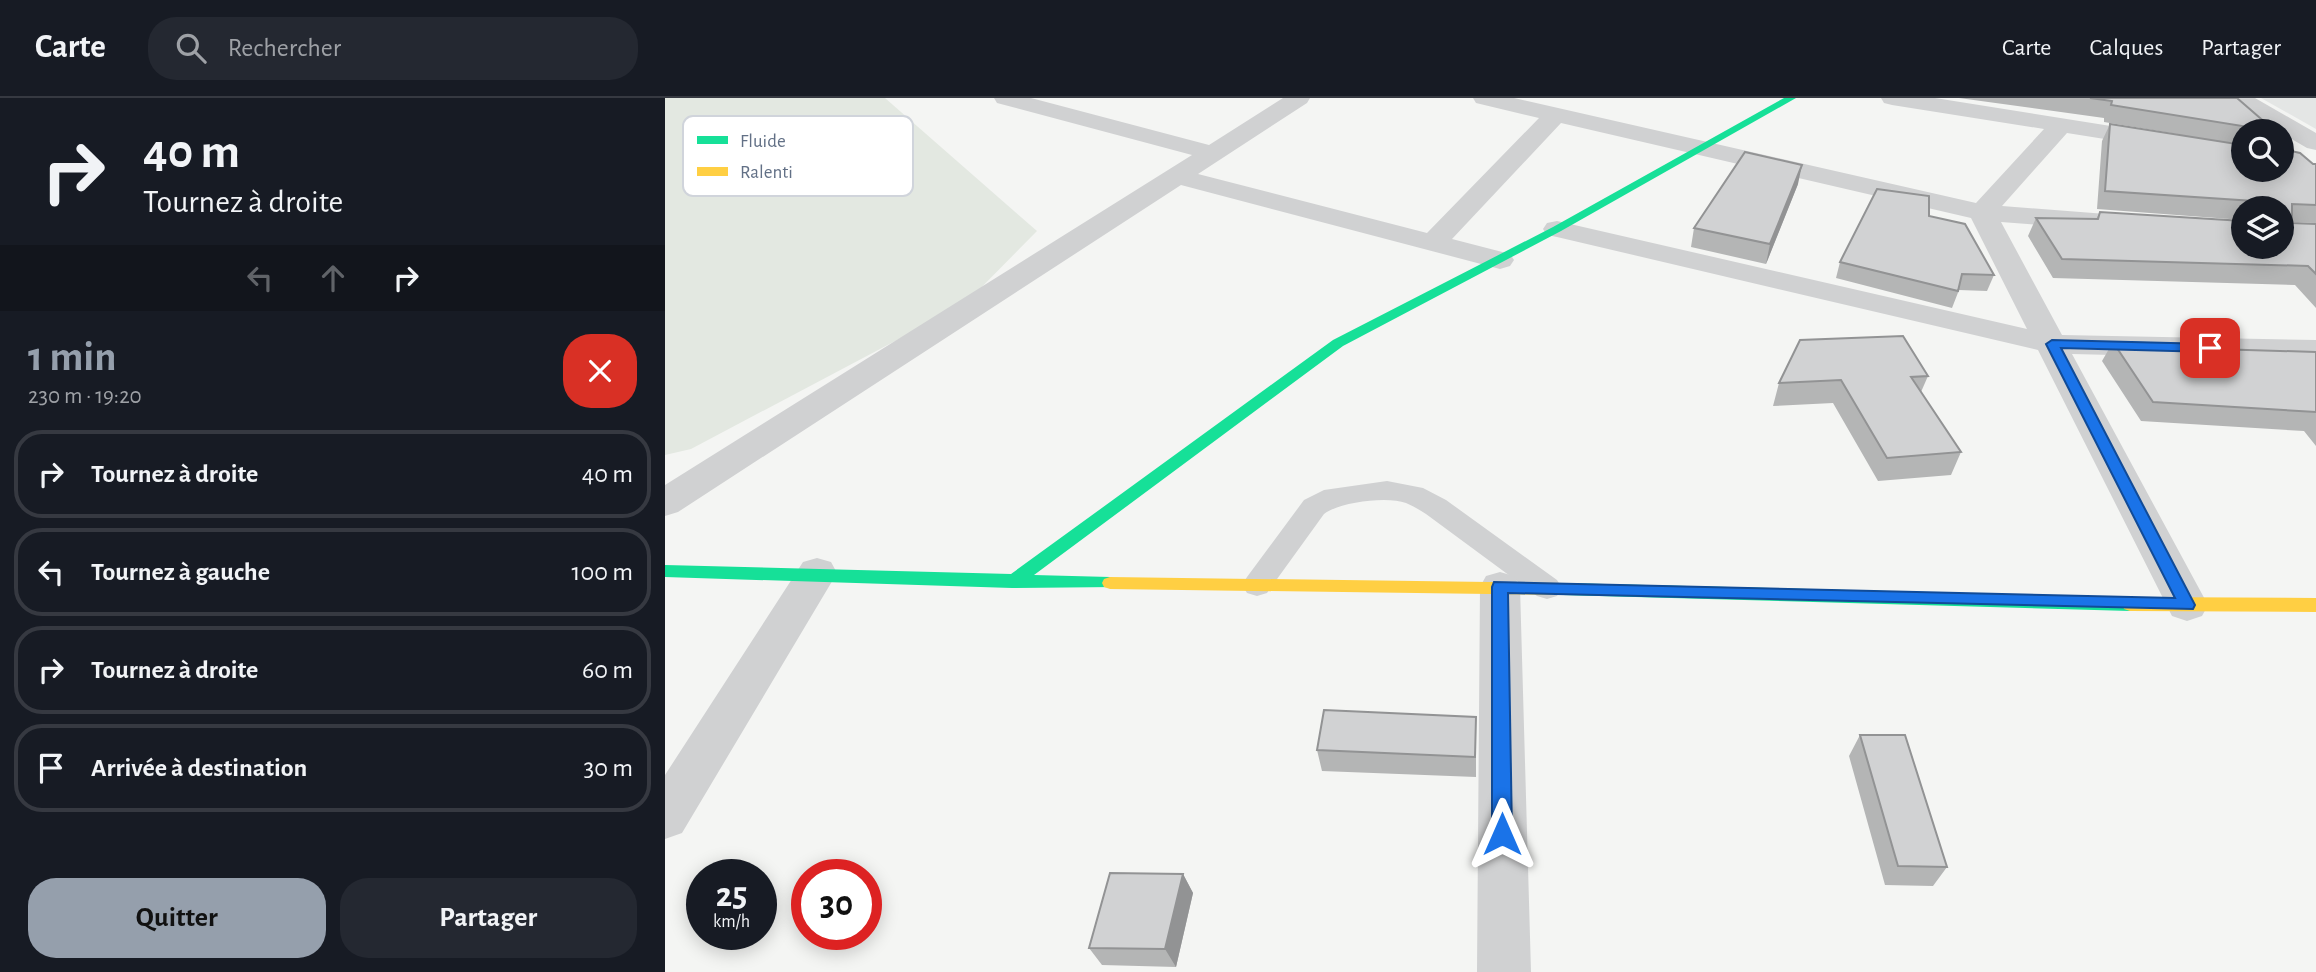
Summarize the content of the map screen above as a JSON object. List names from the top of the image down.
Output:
{
  "legend": ["Fluide", "Ralenti"],
  "page": {
    "header": "Carte",
    "search": "Rechercher",
    "nav": ["Carte", "Calques", "Partager"],
    "turn": ["40 m", "Tournez à droite"],
    "heading": ["1 min", "230 m · 19:20"],
    "list": [
      {
        "name": "Tournez à droite",
        "value": "40 m"
      },
      {
        "name": "Tournez à gauche",
        "value": "100 m"
      },
      {
        "name": "Tournez à droite",
        "value": "60 m"
      },
      {
        "name": "Arrivée à destination",
        "value": "30 m"
      }
    ],
    "speed": "25 km/h",
    "limit": "30",
    "buttons": ["Quitter", "Partager"]
  }
}
